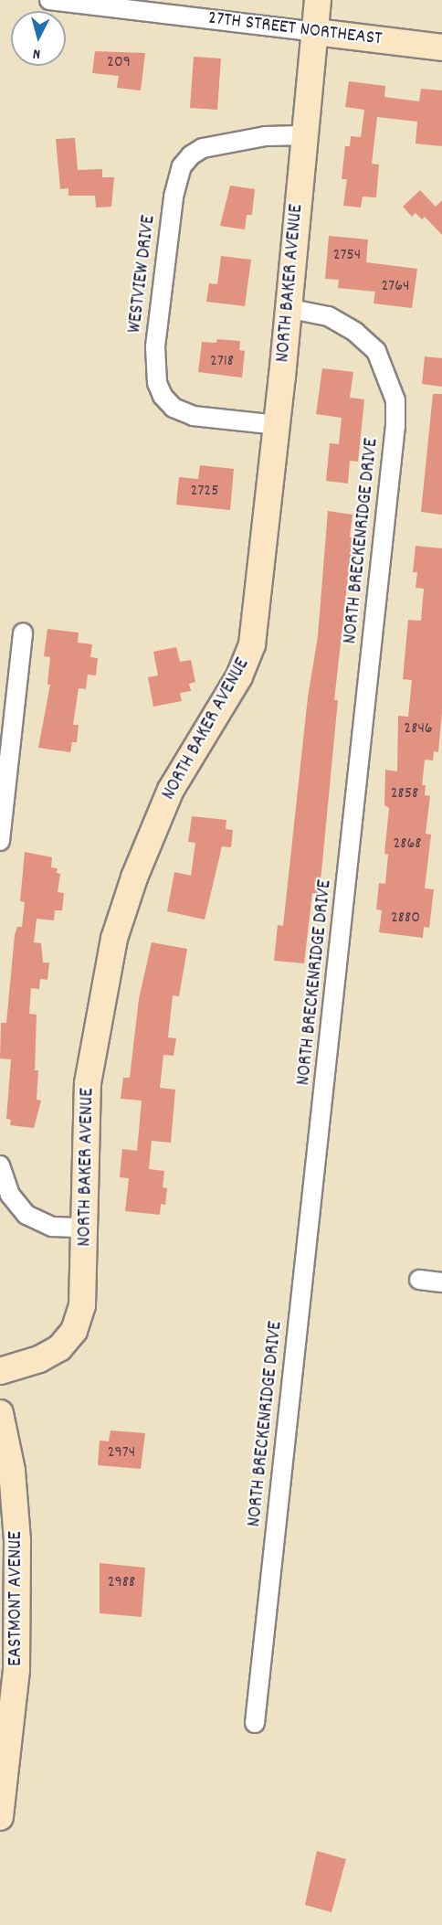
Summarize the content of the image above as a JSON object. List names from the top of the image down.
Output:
{
  "streets": {
    "main road": ["27TH STREET NORTHEAST", "NORTH BAKER AVENUE", "EASTMONT AVENUE"],
    "street": ["WESTVIEW DRIVE", "NORTH BRECKENRIDGE DRIVE"]
  },
  "crossings": [
    ["27TH STREET NORTHEAST", "NORTH BAKER AVENUE"],
    ["WESTVIEW DRIVE", "NORTH BAKER AVENUE"],
    ["NORTH BAKER AVENUE", "NORTH BRECKENRIDGE DRIVE"]
  ],
  "house_numbers": [
    "209",
    "2754",
    "2764",
    "2718",
    "2725",
    "2846",
    "2858",
    "2868",
    "2880",
    "2974",
    "2988"
  ],
  "north": "bottom"
}
